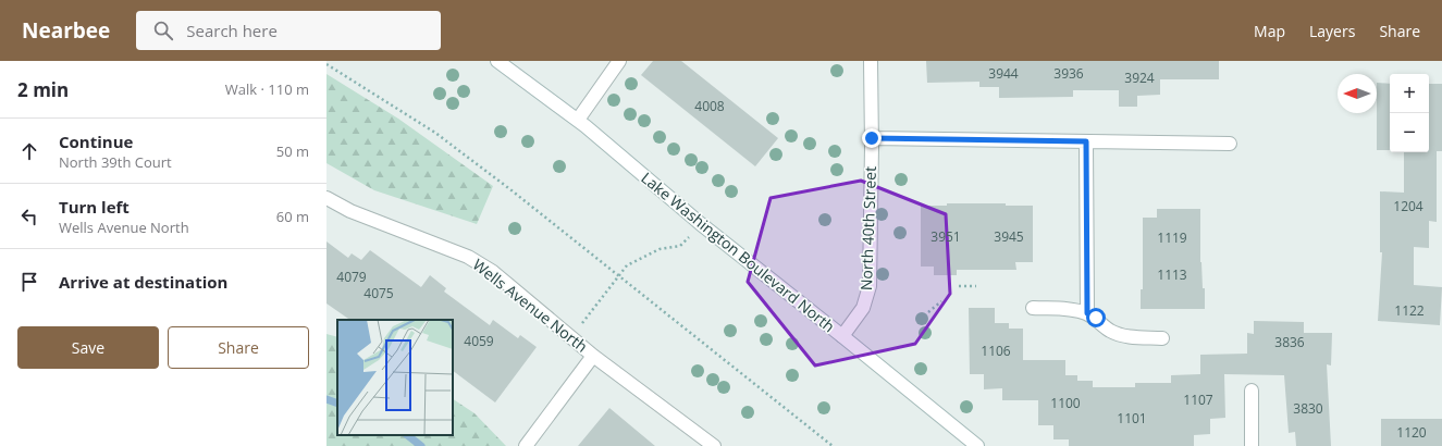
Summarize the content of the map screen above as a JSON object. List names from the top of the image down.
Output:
{
  "streets": {
    "street": ["North 40th Street", "Lake Washington Boulevard North", "Wells Avenue North"]
  },
  "crossings": [
    ["North 40th Street", "Lake Washington Boulevard North"]
  ],
  "house_numbers": [
    "3944",
    "3936",
    "3924",
    "4008",
    "1204",
    "3951",
    "3945",
    "1119",
    "1113",
    "4079",
    "4075",
    "1122",
    "4059",
    "3836",
    "1106",
    "1107",
    "1100",
    "3830",
    "1101",
    "1120"
  ],
  "north": "left",
  "page": {
    "header": "Nearbee",
    "search": "Search here",
    "nav": ["Map", "Layers", "Share"],
    "heading": ["2 min", "Walk · 110 m"],
    "map_buttons": ["+", "−"],
    "list": [
      ["Continue", "North 39th Court", "50 m"],
      ["Turn left", "Wells Avenue North", "60 m"],
      "Arrive at destination"
    ],
    "buttons": ["Save", "Share"]
  }
}
